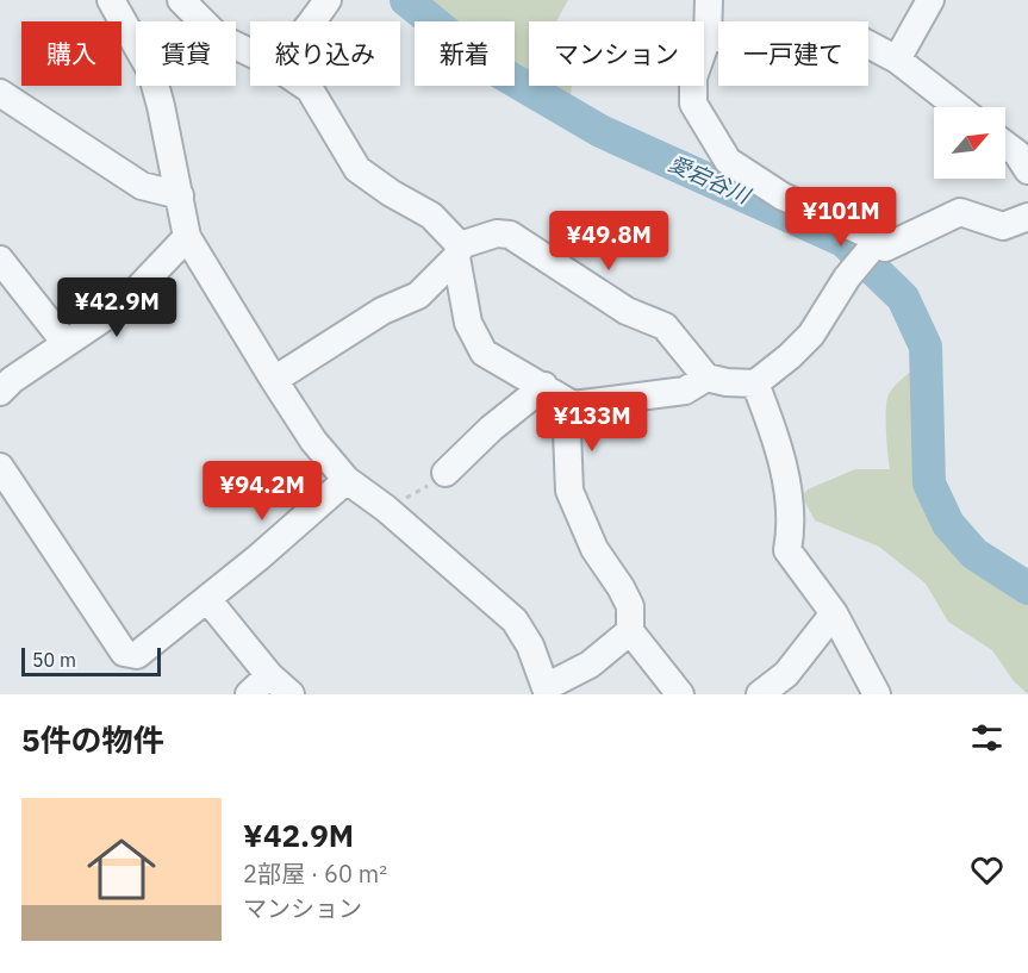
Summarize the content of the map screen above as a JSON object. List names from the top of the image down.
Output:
{
  "water": ["愛宕谷川"],
  "scale_bar": "50 m",
  "north": "top right",
  "page": {
    "chip": [
      "購入",
      "賃貸",
      "絞り込み",
      "新着",
      "マンション",
      "一戸建て"
    ],
    "price": [
      "¥101M",
      "¥49.8M",
      "¥42.9M",
      "¥133M",
      "¥94.2M"
    ],
    "scale": "50 m",
    "heading": "5件の物件",
    "list": [
      {
        "name": "¥42.9M",
        "note": "2部屋 · 60 m² · マンション"
      }
    ]
  }
}
